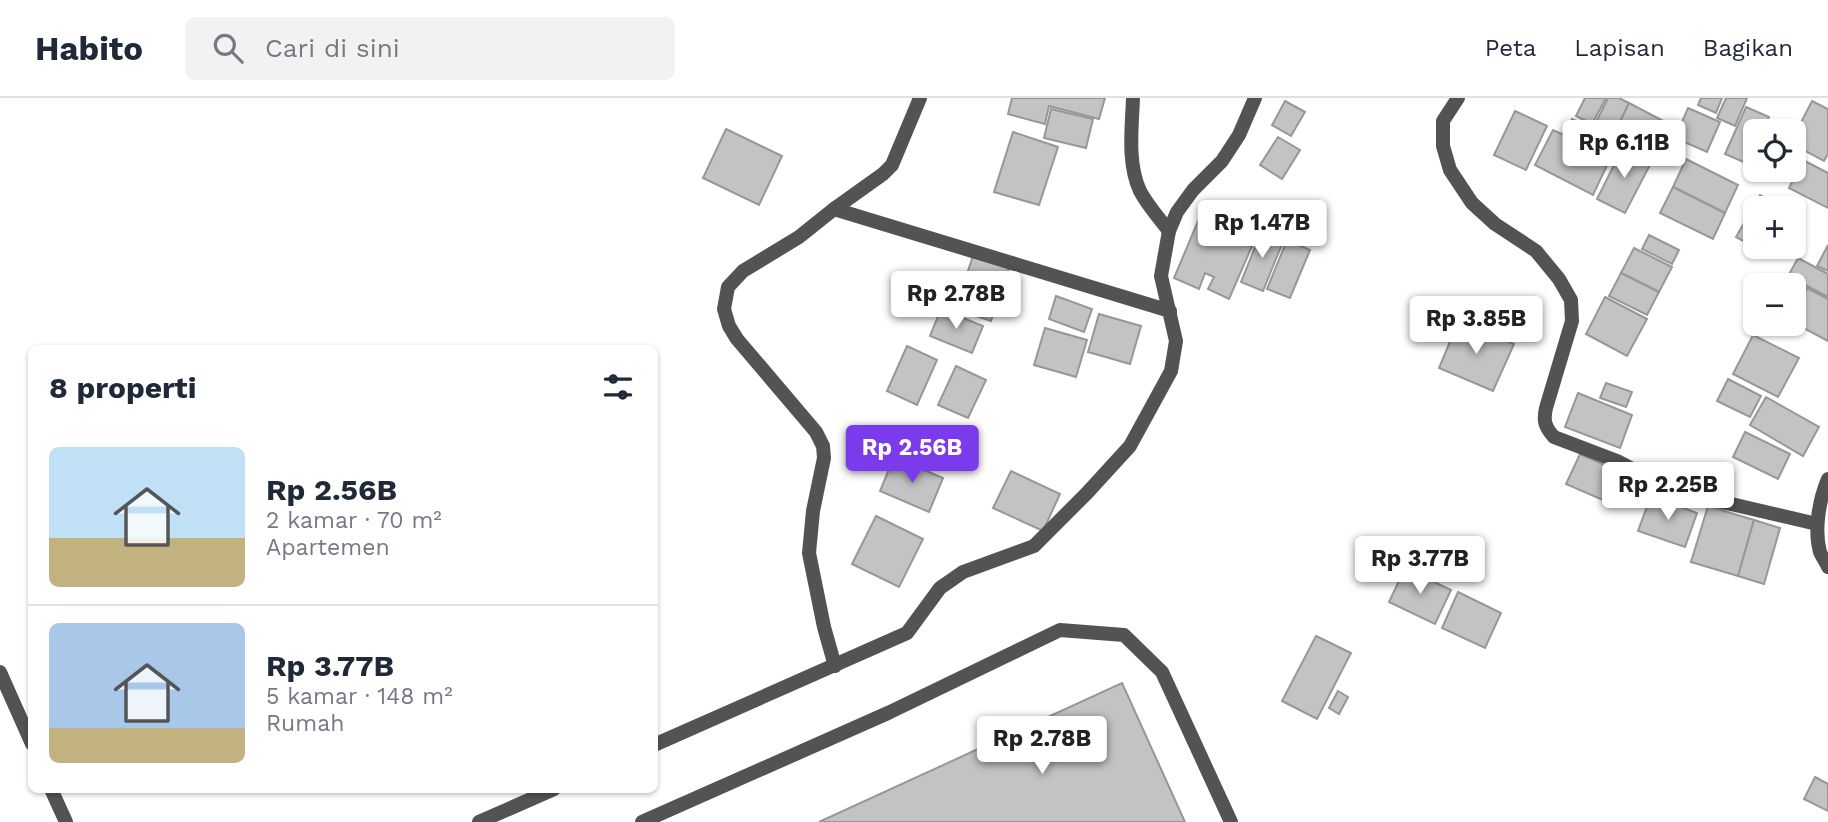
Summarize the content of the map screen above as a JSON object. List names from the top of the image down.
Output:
{
  "page": {
    "header": "Habito",
    "search": "Cari di sini",
    "nav": ["Peta", "Lapisan", "Bagikan"],
    "map_buttons": ["+", "−"],
    "price": [
      "Rp 6.11B",
      "Rp 1.47B",
      "Rp 2.78B",
      "Rp 3.85B",
      "Rp 2.56B",
      "Rp 2.25B",
      "Rp 3.77B",
      "Rp 2.78B"
    ],
    "heading": "8 properti",
    "list": [
      {
        "name": "Rp 2.56B",
        "note": "2 kamar · 70 m² · Apartemen"
      },
      {
        "name": "Rp 3.77B",
        "note": "5 kamar · 148 m² · Rumah"
      }
    ]
  }
}
